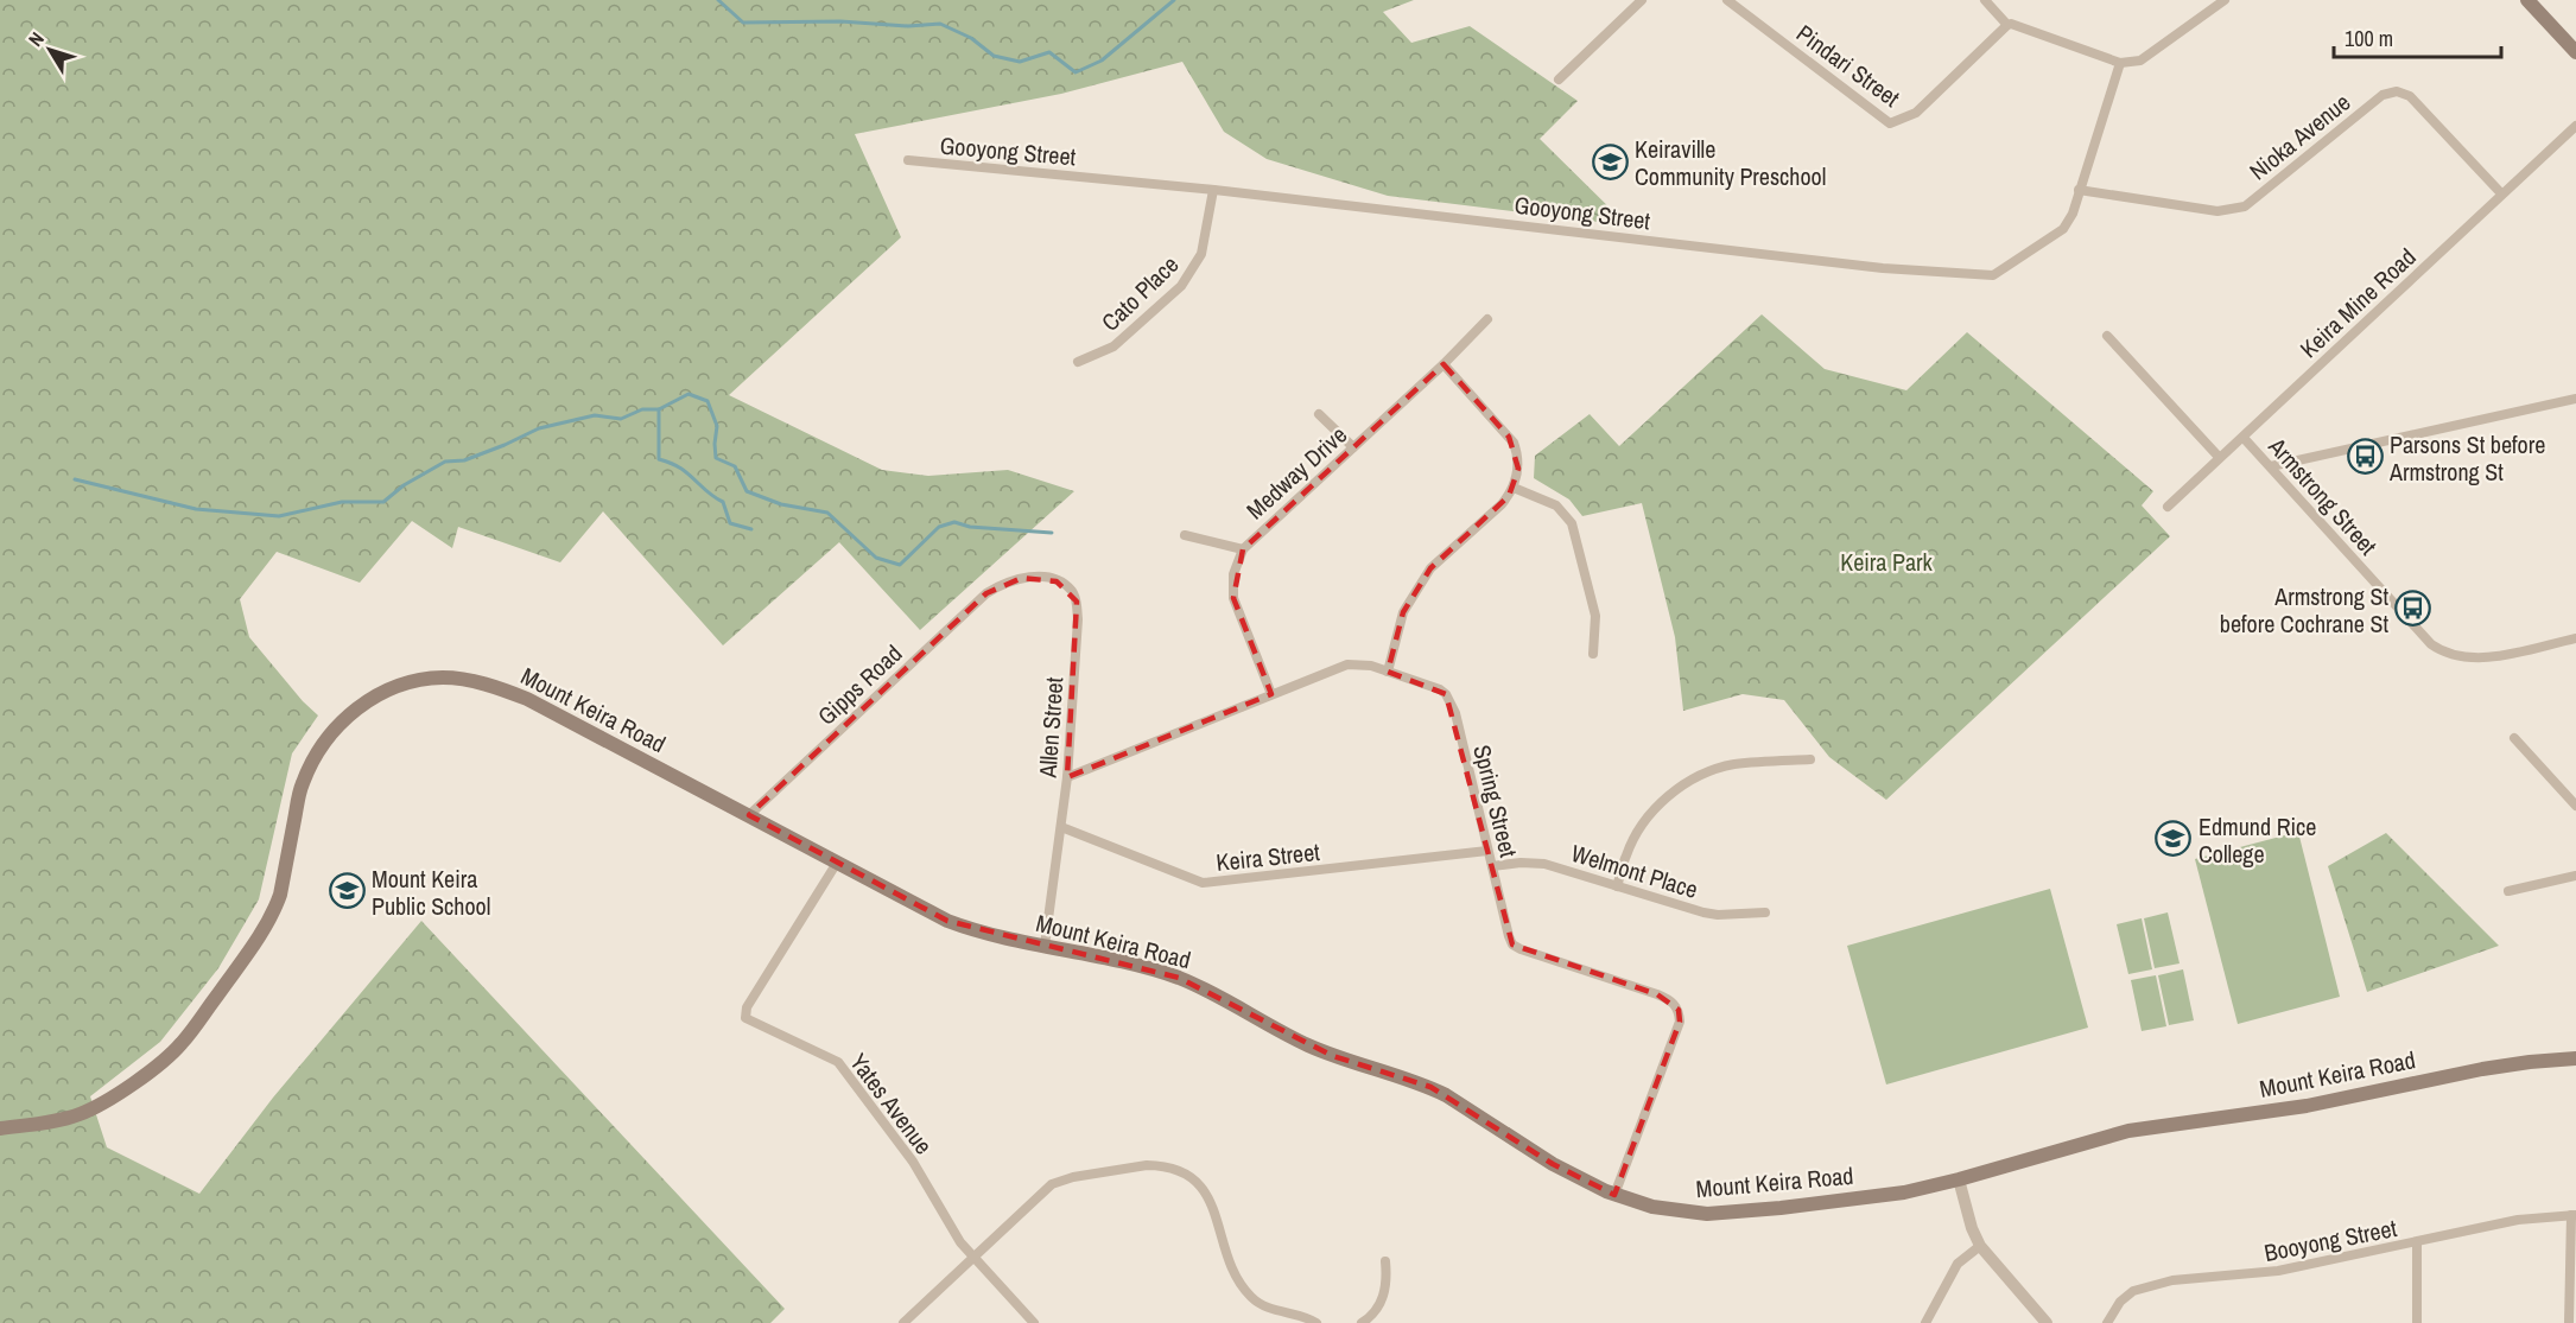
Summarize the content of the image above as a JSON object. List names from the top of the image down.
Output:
{
  "streets": {
    "main road": ["Mount Keira Road"],
    "street": [
      "Pindari Street",
      "Nioka Avenue",
      "Gooyong Street",
      "Cato Place",
      "Keira Mine Road",
      "Medway Drive",
      "Armstrong Street",
      "Gipps Road",
      "Allen Street",
      "Spring Street",
      "Keira Street",
      "Welmont Place",
      "Yates Avenue",
      "Booyong Street"
    ]
  },
  "crossings": [
    ["Nioka Avenue", "Gooyong Street"],
    ["Nioka Avenue", "Keira Mine Road"],
    ["Gooyong Street", "Cato Place"],
    ["Keira Mine Road", "Armstrong Street"],
    ["Medway Drive", "Spring Street"],
    ["Gipps Road", "Mount Keira Road"],
    ["Gipps Road", "Allen Street"],
    ["Mount Keira Road", "Allen Street"],
    ["Mount Keira Road", "Spring Street"],
    ["Mount Keira Road", "Yates Avenue"],
    ["Allen Street", "Spring Street"],
    ["Allen Street", "Keira Street"],
    ["Spring Street", "Keira Street"],
    ["Spring Street", "Welmont Place"]
  ],
  "parks": ["Keira Park"],
  "places": {
    "school or university": ["Keiraville Community Preschool", "Edmund Rice College", "Mount Keira Public School"],
    "bus stop": ["Parsons St before Armstrong St", "Armstrong St before Cochrane St"]
  },
  "scale_bar": "100 m",
  "north": "top left"
}
